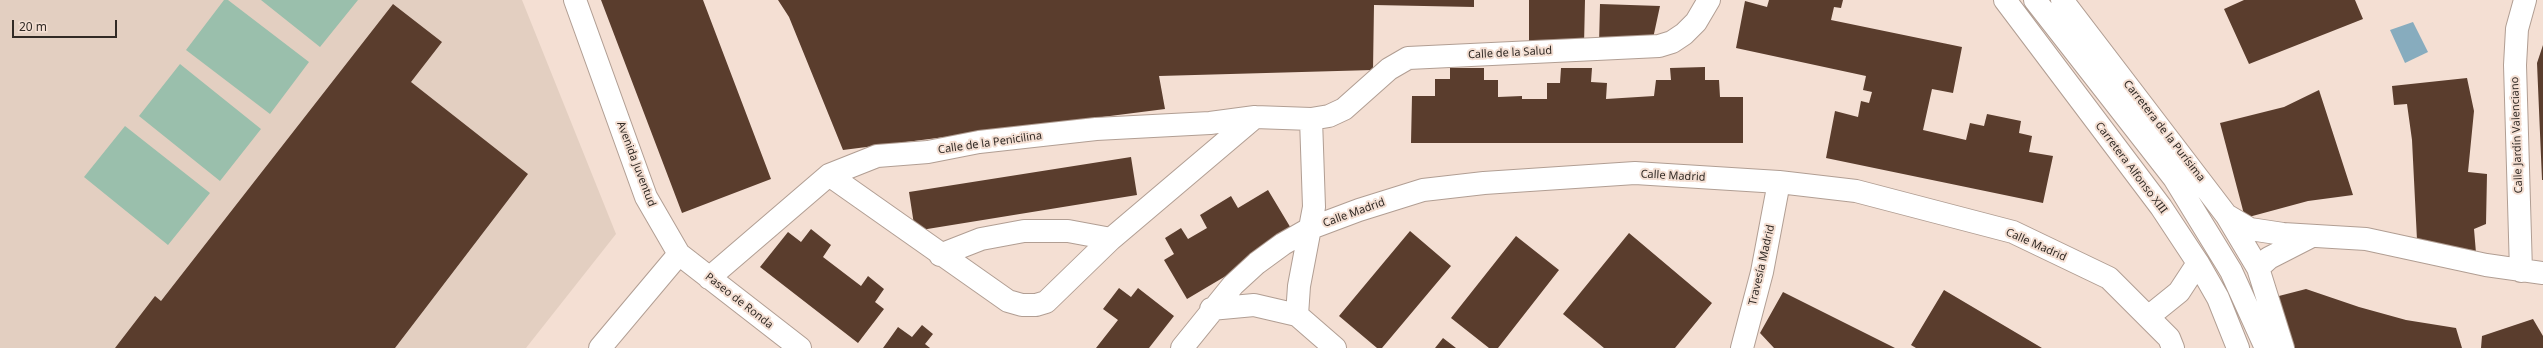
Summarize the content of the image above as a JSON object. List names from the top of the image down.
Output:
{
  "streets": {
    "street": [
      "Calle de la Salud",
      "Carretera de la Purísima",
      "Calle Jardín Valenciano",
      "Calle de la Penicilina",
      "Avenida Juventud",
      "Carretera Alfonso XIII",
      "Calle Madrid",
      "Travesía Madrid",
      "Paseo de Ronda"
    ]
  },
  "crossings": [
    ["Calle de la Salud", "Calle de la Penicilina"],
    ["Calle de la Penicilina", "Paseo de Ronda"],
    ["Avenida Juventud", "Paseo de Ronda"],
    ["Calle Madrid", "Travesía Madrid"]
  ],
  "scale_bar": "20 m"
}
